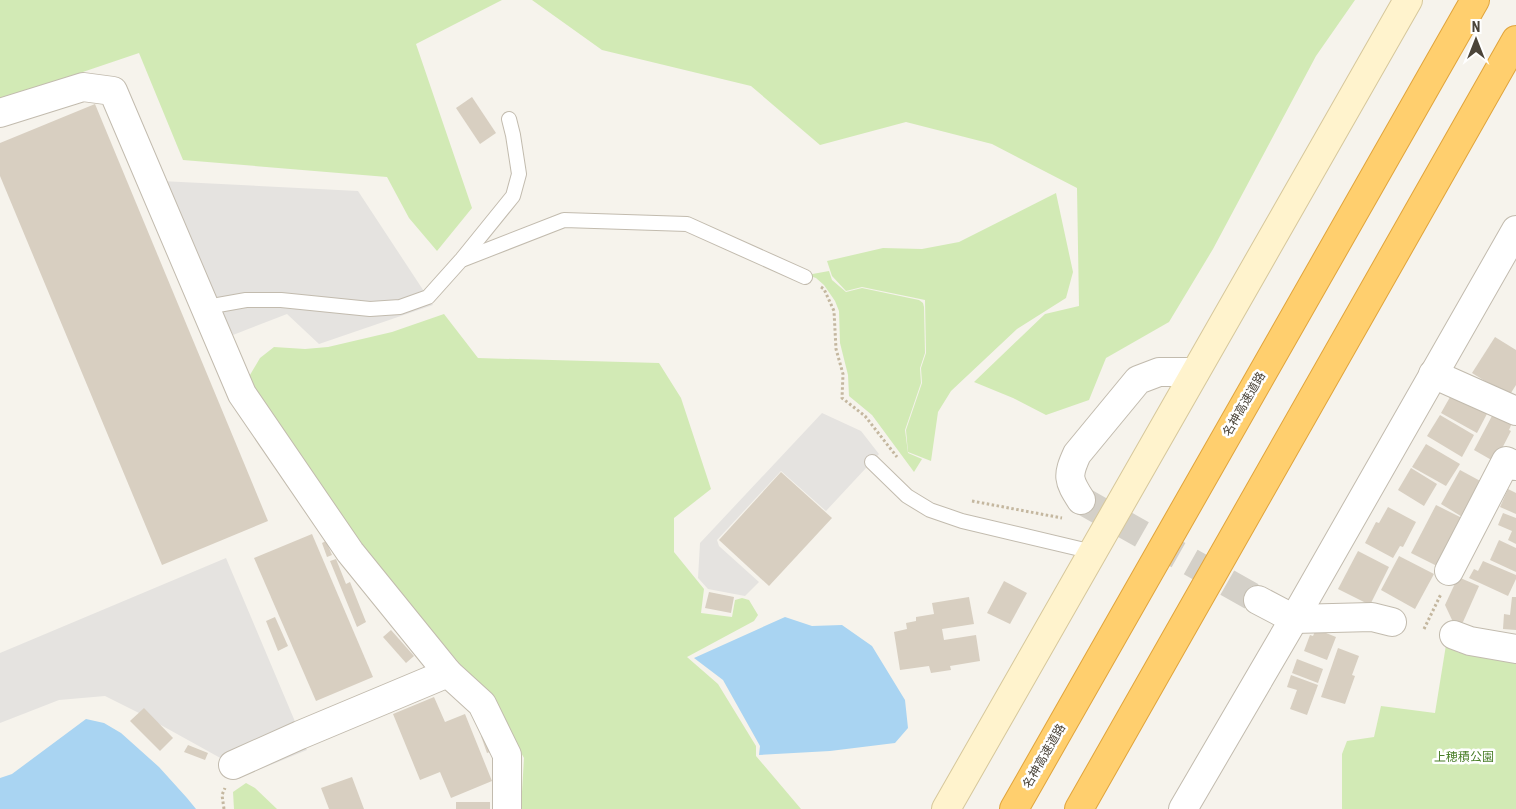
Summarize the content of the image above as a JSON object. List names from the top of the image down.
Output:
{
  "streets": {
    "highway": ["名神高速道路"]
  },
  "parks": ["上穂積公園"],
  "north": "top"
}
